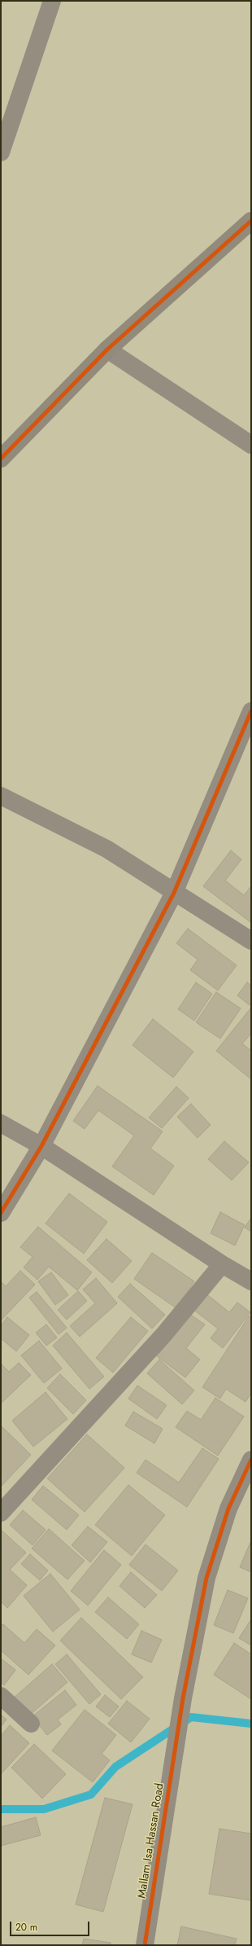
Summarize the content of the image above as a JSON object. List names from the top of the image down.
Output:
{
  "streets": {
    "street": ["Mallam Isa Hassan Road"]
  },
  "scale_bar": "20 m"
}
